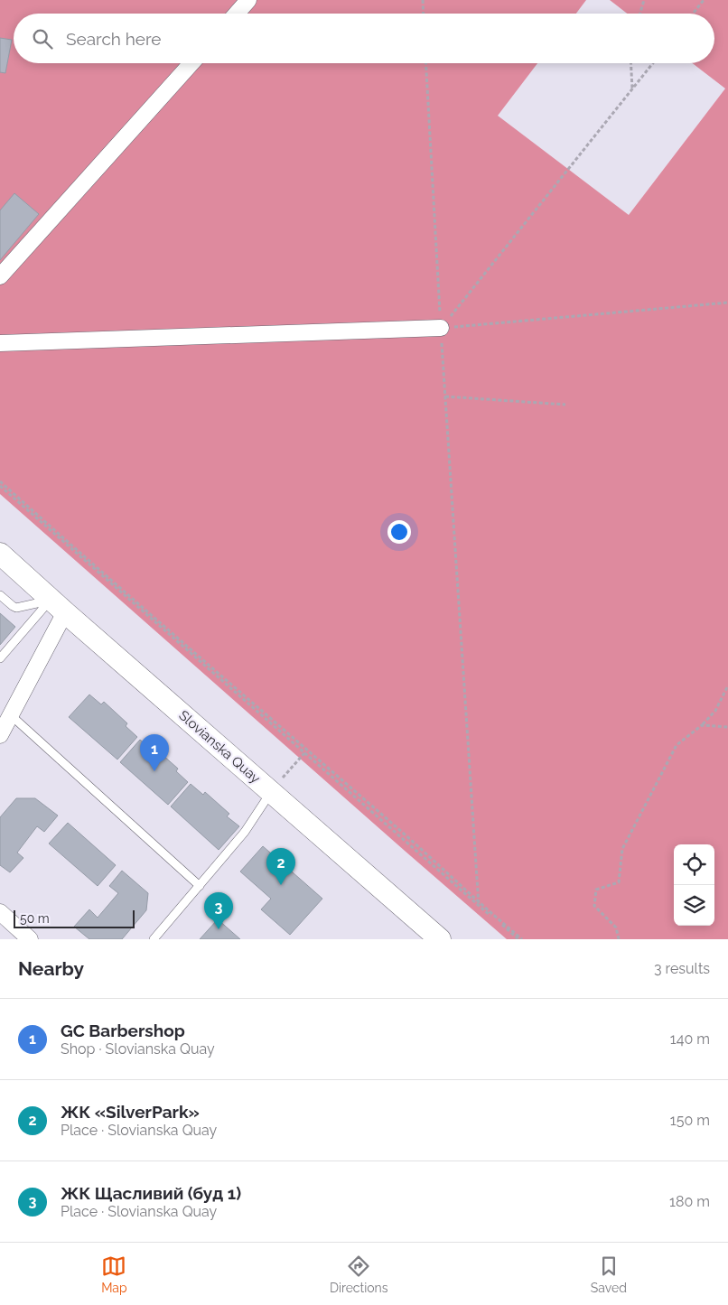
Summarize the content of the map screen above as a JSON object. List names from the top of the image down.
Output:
{
  "streets": {
    "street": ["Slovianska Quay"]
  },
  "scale_bar": "50 m",
  "page": {
    "search": "Search here",
    "pins": ["1", "2", "3"],
    "scale": "50 m",
    "heading": ["Nearby", "3 results"],
    "list": [
      {
        "mark": "1",
        "name": "GC Barbershop",
        "note": "Shop · Slovianska Quay",
        "value": "140 m"
      },
      {
        "mark": "2",
        "name": "ЖК «SilverPark»",
        "note": "Place · Slovianska Quay",
        "value": "150 m"
      },
      {
        "mark": "3",
        "name": "ЖК Щасливий (буд 1)",
        "note": "Place · Slovianska Quay",
        "value": "180 m"
      }
    ],
    "nav": ["Map", "Directions", "Saved"]
  }
}
